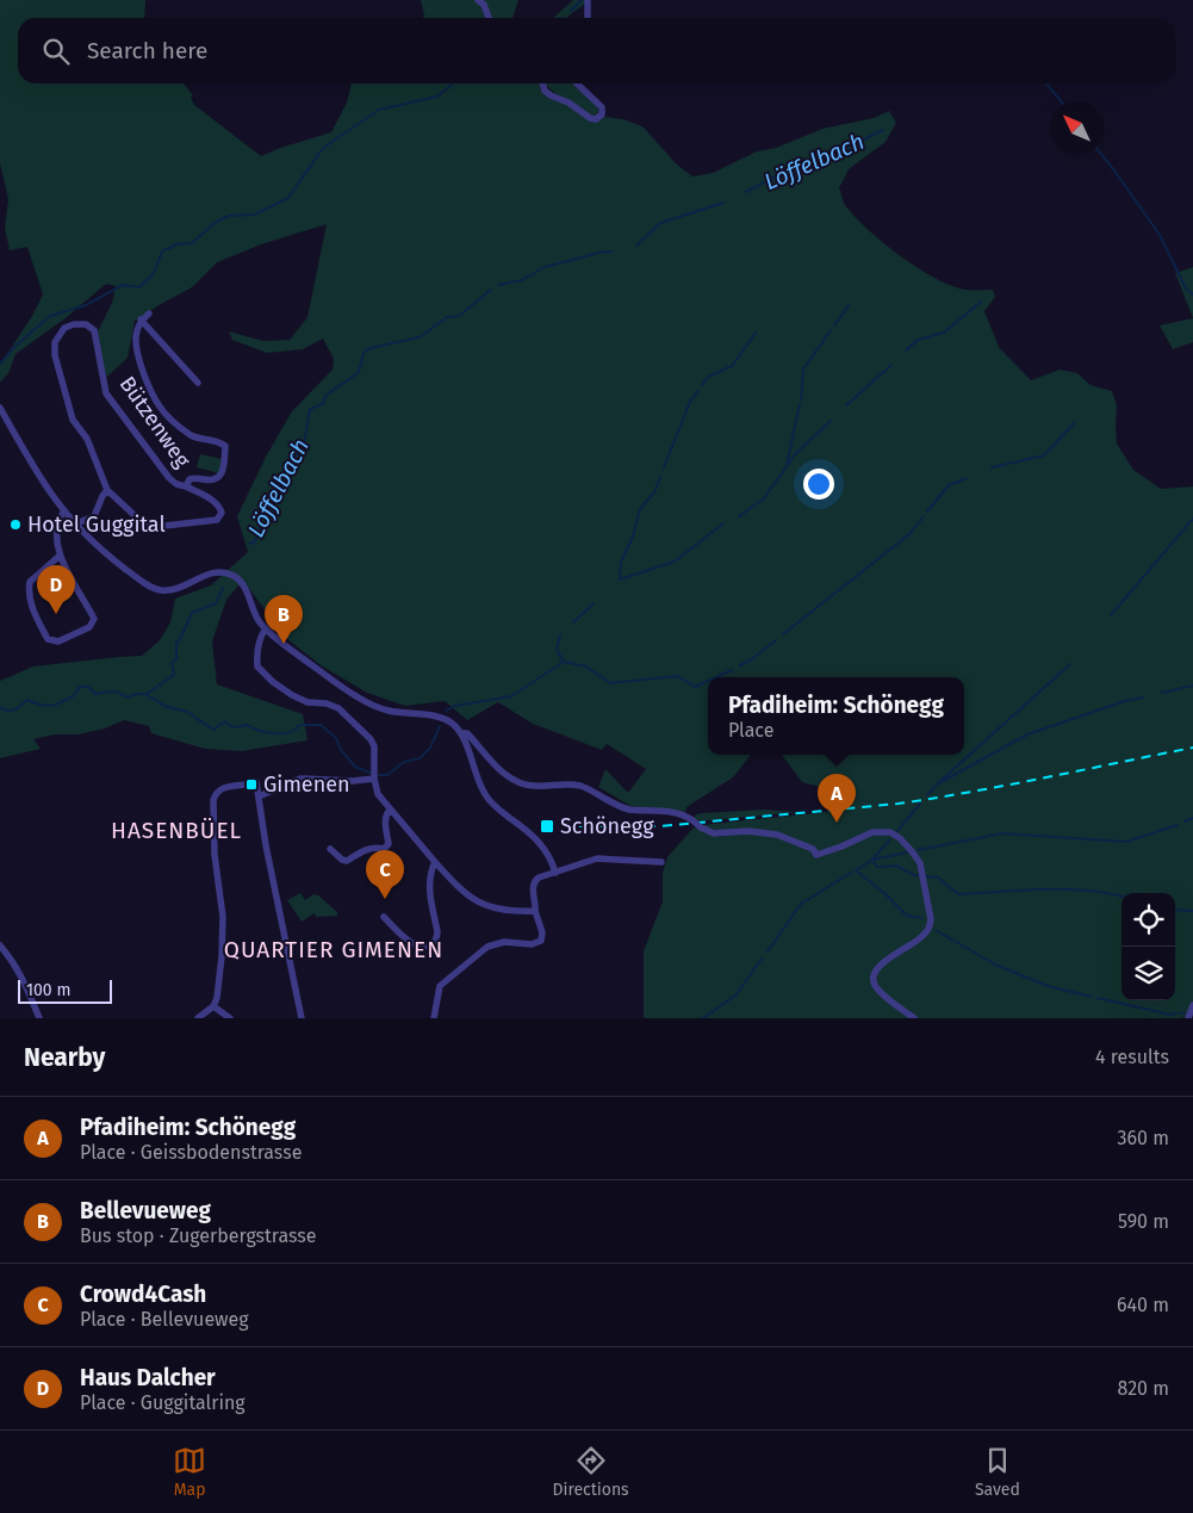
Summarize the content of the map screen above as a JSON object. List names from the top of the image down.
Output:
{
  "streets": {
    "street": ["Bützenweg"]
  },
  "districts": ["HASENBÜEL", "QUARTIER GIMENEN"],
  "water": ["Löffelbach"],
  "places": {
    "other": ["Hotel Guggital"],
    "transit": ["Gimenen", "Schönegg"]
  },
  "scale_bar": "100 m",
  "north": "top left",
  "page": {
    "search": "Search here",
    "pins": [
      "D",
      "B",
      "A",
      "C"
    ],
    "popup": ["Pfadiheim: Schönegg", "Place"],
    "scale": "100 m",
    "heading": ["Nearby", "4 results"],
    "list": [
      {
        "mark": "A",
        "name": "Pfadiheim: Schönegg",
        "note": "Place · Geissbodenstrasse",
        "value": "360 m"
      },
      {
        "mark": "B",
        "name": "Bellevueweg",
        "note": "Bus stop · Zugerbergstrasse",
        "value": "590 m"
      },
      {
        "mark": "C",
        "name": "Crowd4Cash",
        "note": "Place · Bellevueweg",
        "value": "640 m"
      },
      {
        "mark": "D",
        "name": "Haus Dalcher",
        "note": "Place · Guggitalring",
        "value": "820 m"
      }
    ],
    "nav": ["Map", "Directions", "Saved"]
  }
}
